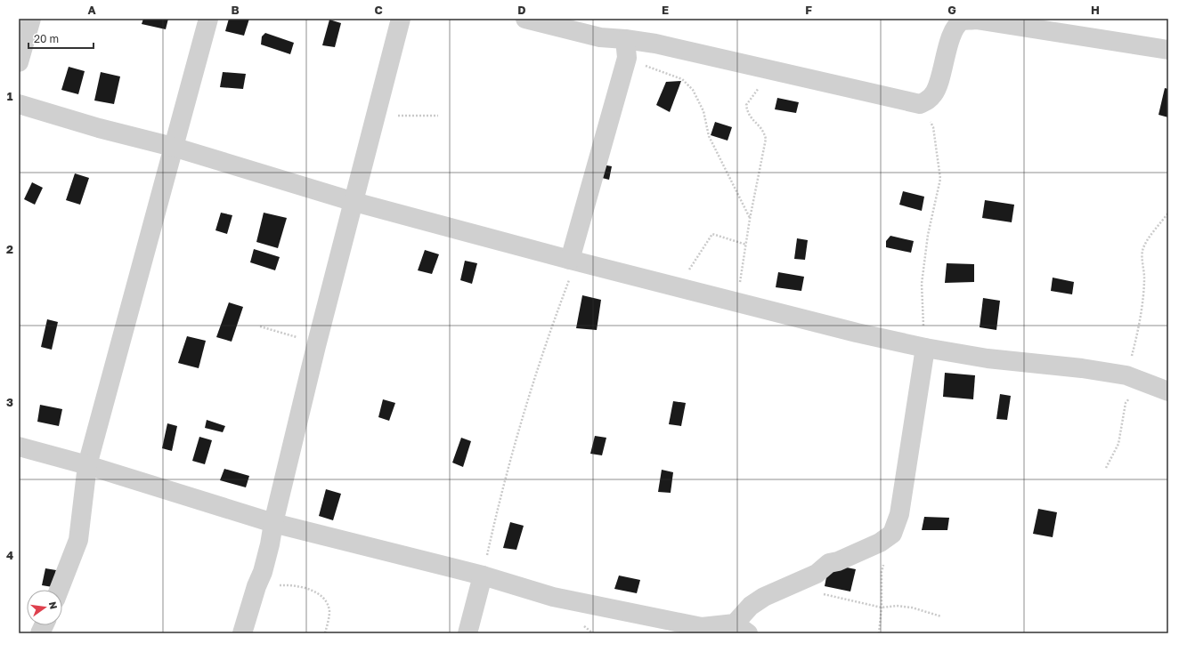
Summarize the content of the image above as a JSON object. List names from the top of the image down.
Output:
{
  "scale_bar": "20 m",
  "north": "right",
  "grid": {
    "columns": [
      "A",
      "B",
      "C",
      "D",
      "E",
      "F",
      "G",
      "H"
    ],
    "rows": [
      "1",
      "2",
      "3",
      "4"
    ]
  }
}
